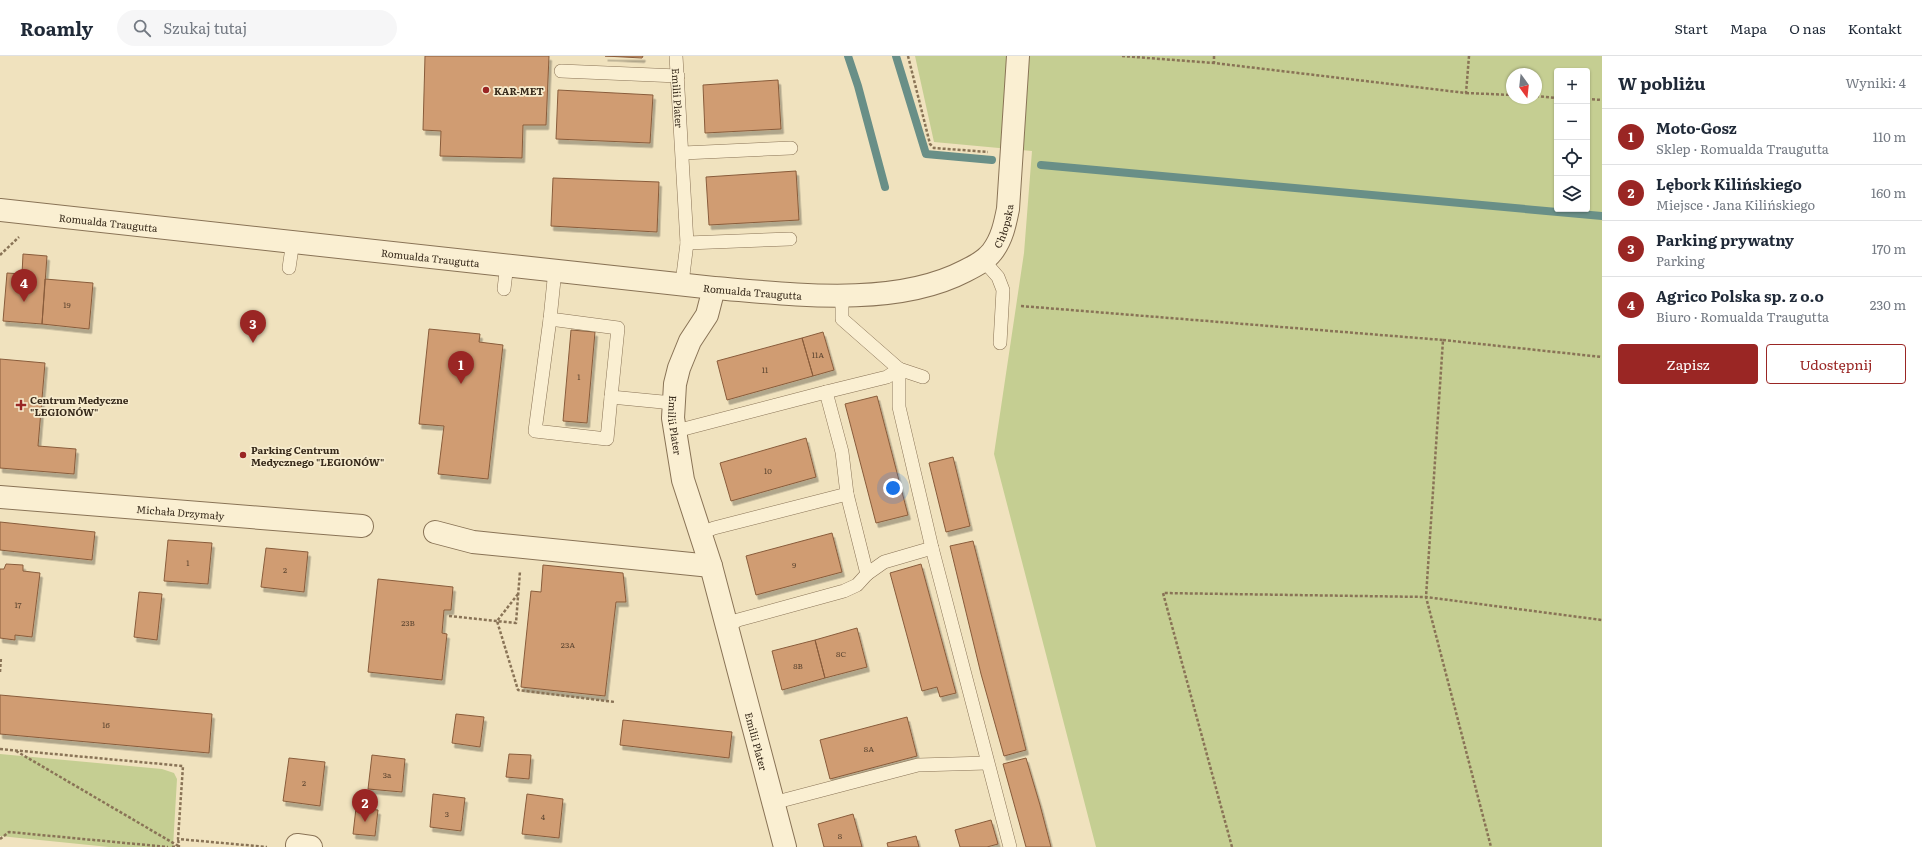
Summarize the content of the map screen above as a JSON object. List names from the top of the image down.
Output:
{
  "streets": {
    "street": [
      "Emilii Plater",
      "Romualda Traugutta",
      "Chłopska",
      "Michała Drzymały"
    ]
  },
  "crossings": [
    ["Emilii Plater", "Romualda Traugutta"],
    ["Romualda Traugutta", "Chłopska"]
  ],
  "places": {
    "other": ["KAR-MET", "Parking Centrum Medycznego \"LEGIONÓW\""],
    "health": ["Centrum Medyczne \"LEGIONÓW\""]
  },
  "house_numbers": [
    "19",
    "11A",
    "11",
    "1",
    "10",
    "1",
    "9",
    "2",
    "17",
    "23B",
    "23A",
    "8C",
    "8B",
    "16",
    "8A",
    "3a",
    "2",
    "3",
    "4",
    "8"
  ],
  "north": "bottom",
  "page": {
    "header": "Roamly",
    "search": "Szukaj tutaj",
    "nav": [
      "Start",
      "Mapa",
      "O nas",
      "Kontakt"
    ],
    "heading": ["W pobliżu", "Wyniki: 4"],
    "map_buttons": ["+", "−"],
    "list": [
      {
        "mark": "1",
        "name": "Moto-Gosz",
        "note": "Sklep · Romualda Traugutta",
        "value": "110 m"
      },
      {
        "mark": "2",
        "name": "Lębork Kilińskiego",
        "note": "Miejsce · Jana Kilińskiego",
        "value": "160 m"
      },
      {
        "mark": "3",
        "name": "Parking prywatny",
        "note": "Parking",
        "value": "170 m"
      },
      {
        "mark": "4",
        "name": "Agrico Polska sp. z o.o",
        "note": "Biuro · Romualda Traugutta",
        "value": "230 m"
      }
    ],
    "pins": [
      "4",
      "3",
      "1",
      "2"
    ],
    "buttons": ["Zapisz", "Udostępnij"]
  }
}
